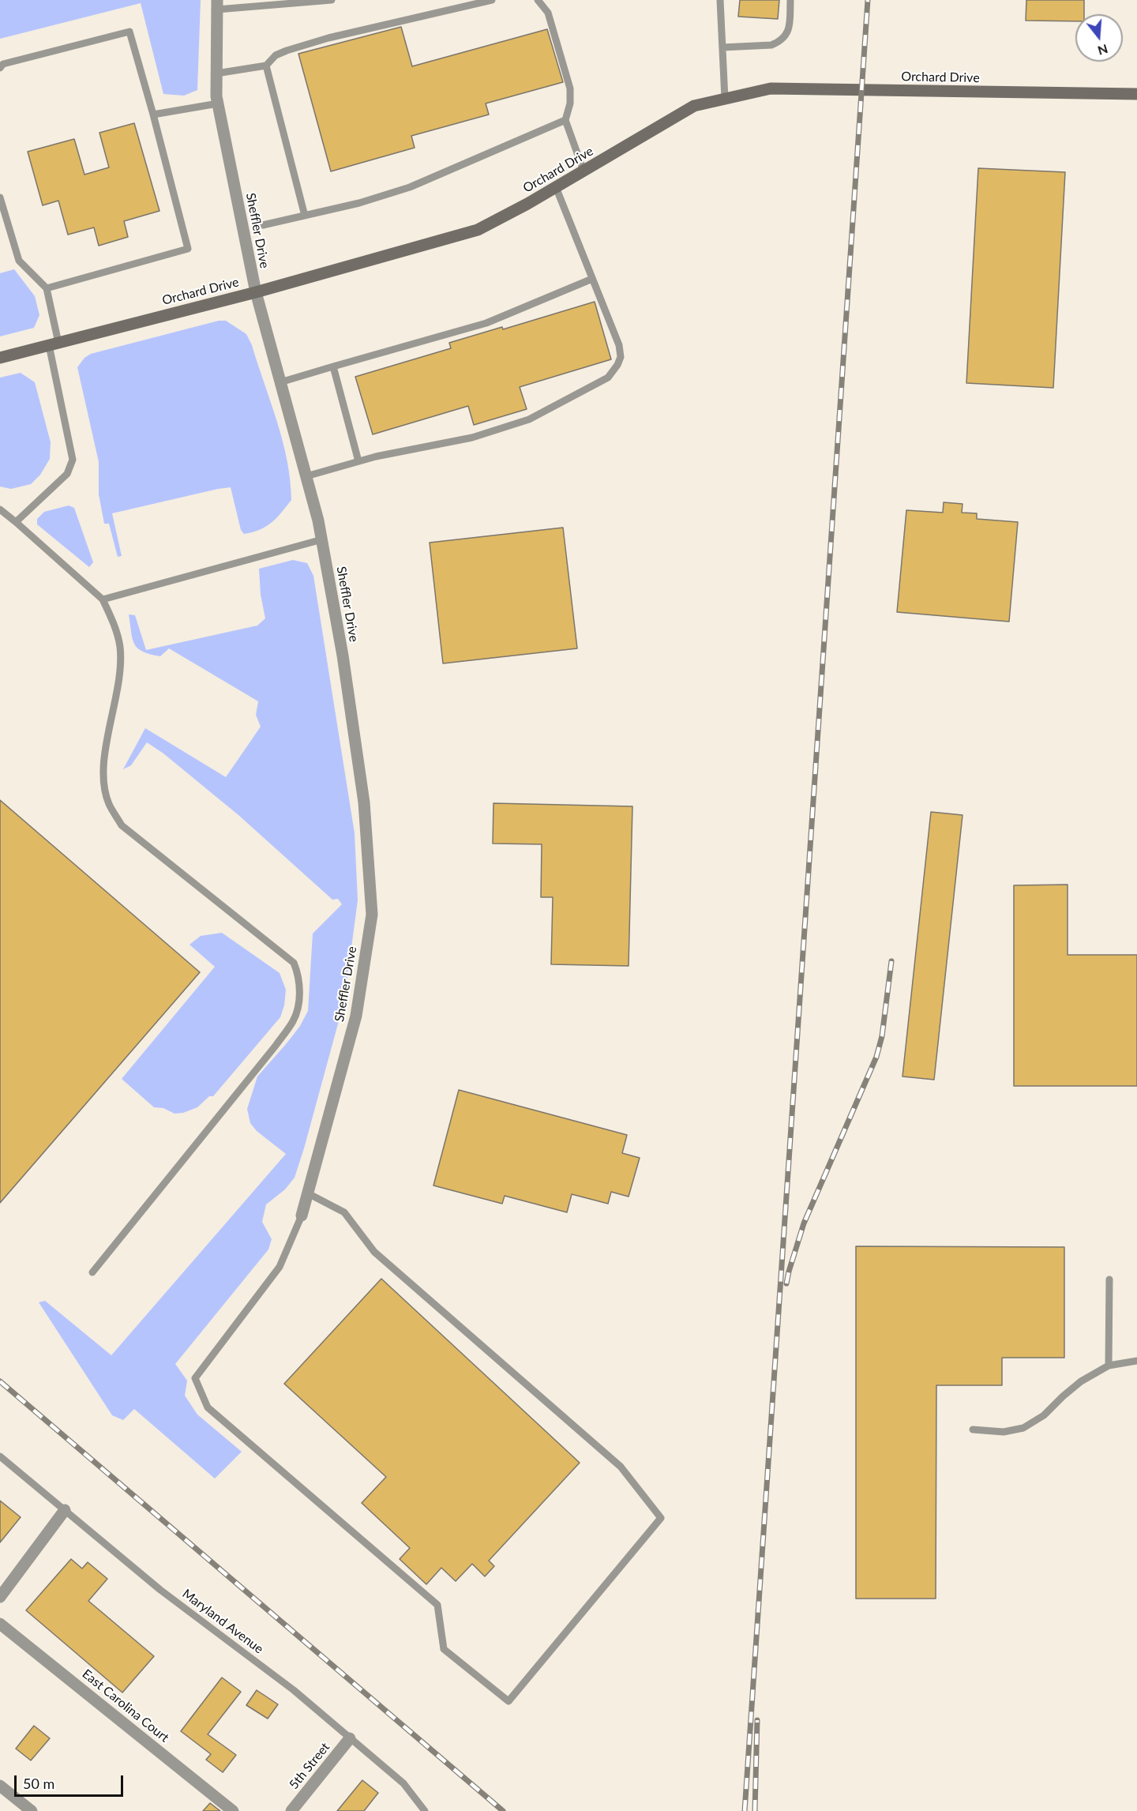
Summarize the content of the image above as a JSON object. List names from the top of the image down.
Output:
{
  "streets": {
    "street": [
      "Orchard Drive",
      "Sheffler Drive",
      "East Carolina Court",
      "5th Street"
    ],
    "lane": ["Maryland Avenue"]
  },
  "crossings": [
    ["Orchard Drive", "Sheffler Drive"],
    ["Maryland Avenue", "5th Street"]
  ],
  "scale_bar": "50 m",
  "north": "bottom"
}
